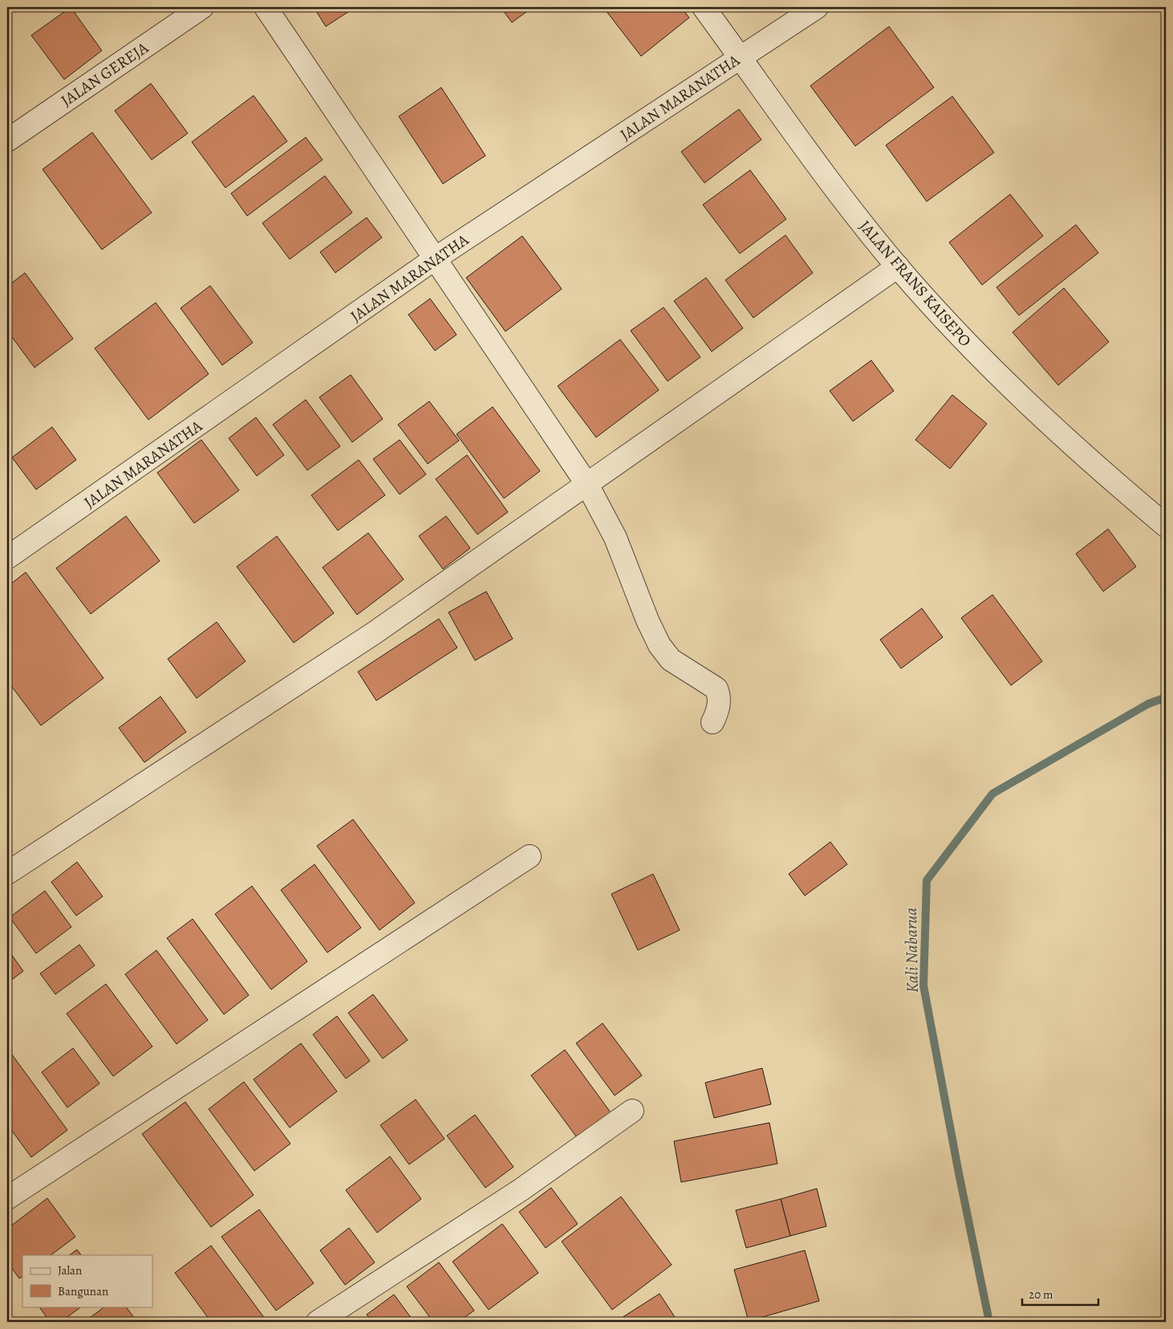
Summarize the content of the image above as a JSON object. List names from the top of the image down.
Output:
{
  "streets": {
    "street": ["JALAN GEREJA", "JALAN MARANATHA", "JALAN FRANS KAISEPO"]
  },
  "crossings": [
    ["JALAN MARANATHA", "JALAN FRANS KAISEPO"]
  ],
  "water": ["Kali Nabarua"],
  "legend": ["Jalan", "Bangunan"],
  "scale_bar": "20 m"
}
